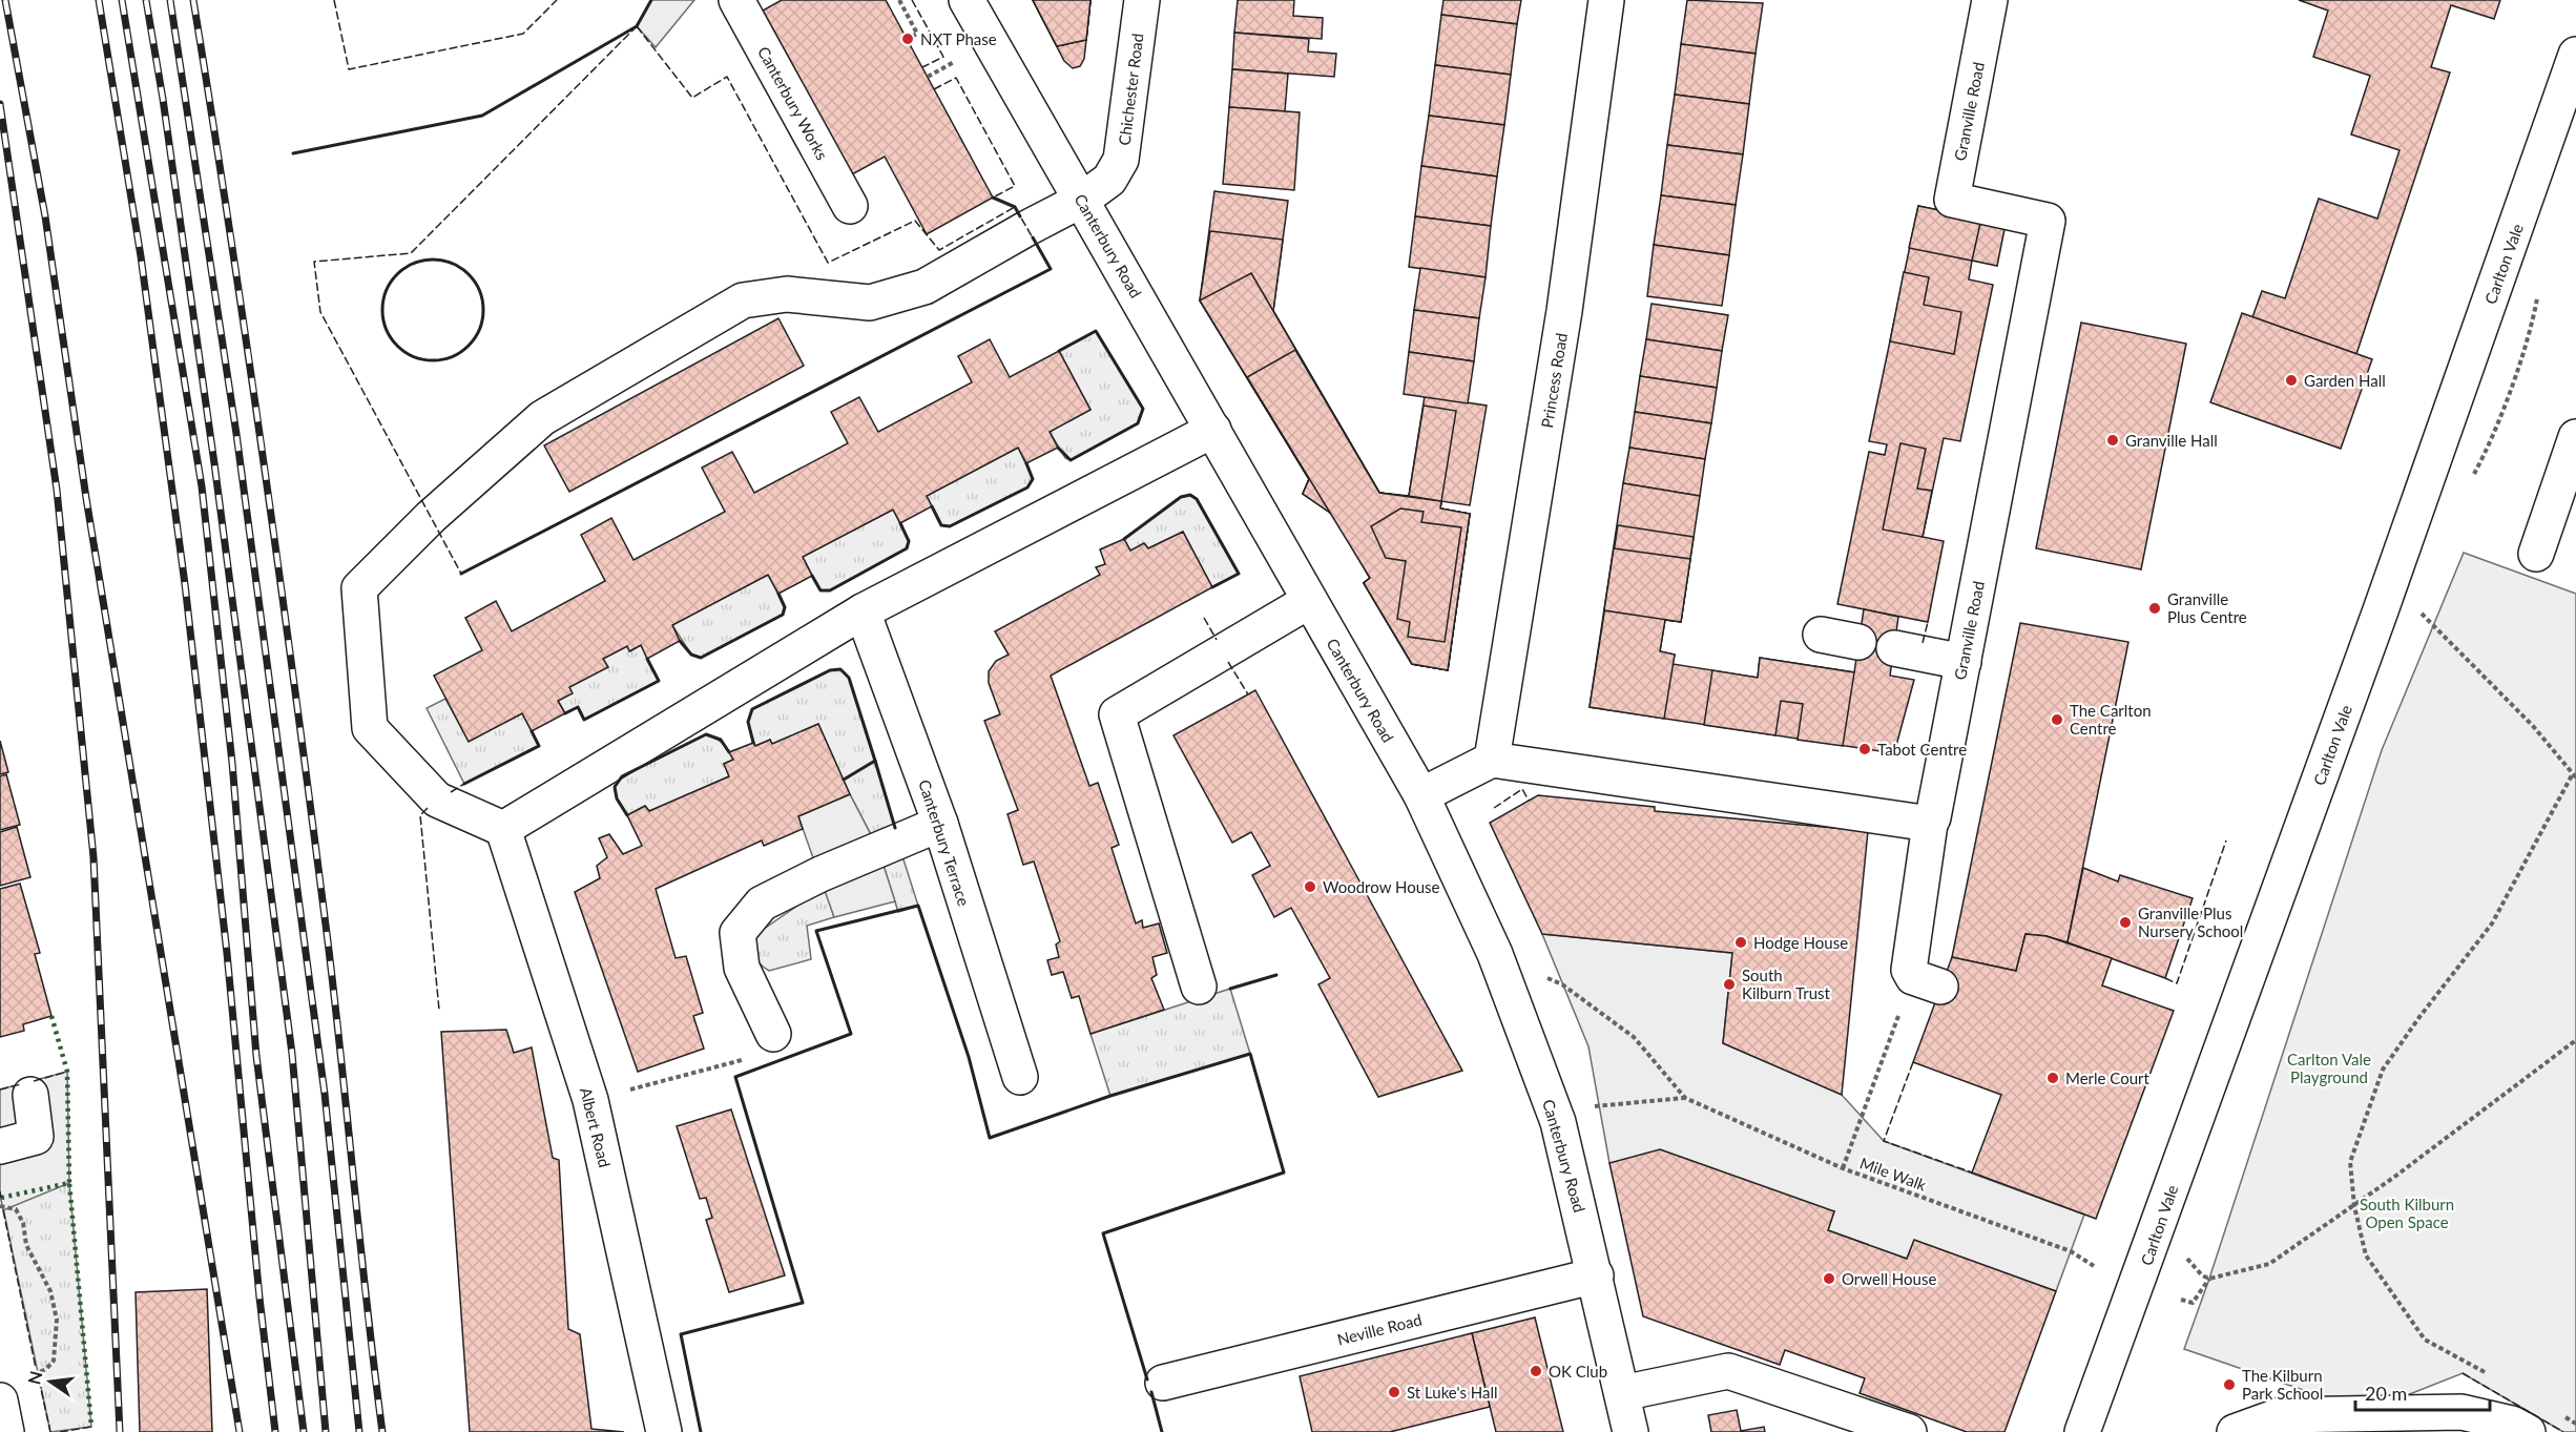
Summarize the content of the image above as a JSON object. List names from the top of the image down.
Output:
{
  "streets": {
    "street": [
      "Chichester Road",
      "Canterbury Works",
      "Granville Road",
      "Canterbury Road",
      "Carlton Vale",
      "Princess Road",
      "Canterbury Terrace",
      "Albert Road",
      "Neville Road"
    ],
    "path": ["Mile Walk"]
  },
  "crossings": [
    ["Chichester Road", "Canterbury Road"],
    ["Chichester Road", "Albert Road"],
    ["Canterbury Road", "Mile Walk"],
    ["Canterbury Road", "Neville Road"]
  ],
  "parks": ["Carlton Vale Playground", "South Kilburn Open Space"],
  "places": [
    "NXT Phase",
    "Garden Hall",
    "Granville Hall",
    "Granville Plus Centre",
    "The Carlton Centre",
    "Tabot Centre",
    "Woodrow House",
    "Granville Plus Nursery School",
    "Hodge House",
    "South Kilburn Trust",
    "Merle Court",
    "Orwell House",
    "OK Club",
    "The Kilburn Park School",
    "St Luke's Hall"
  ],
  "scale_bar": "20 m",
  "north": "left"
}
